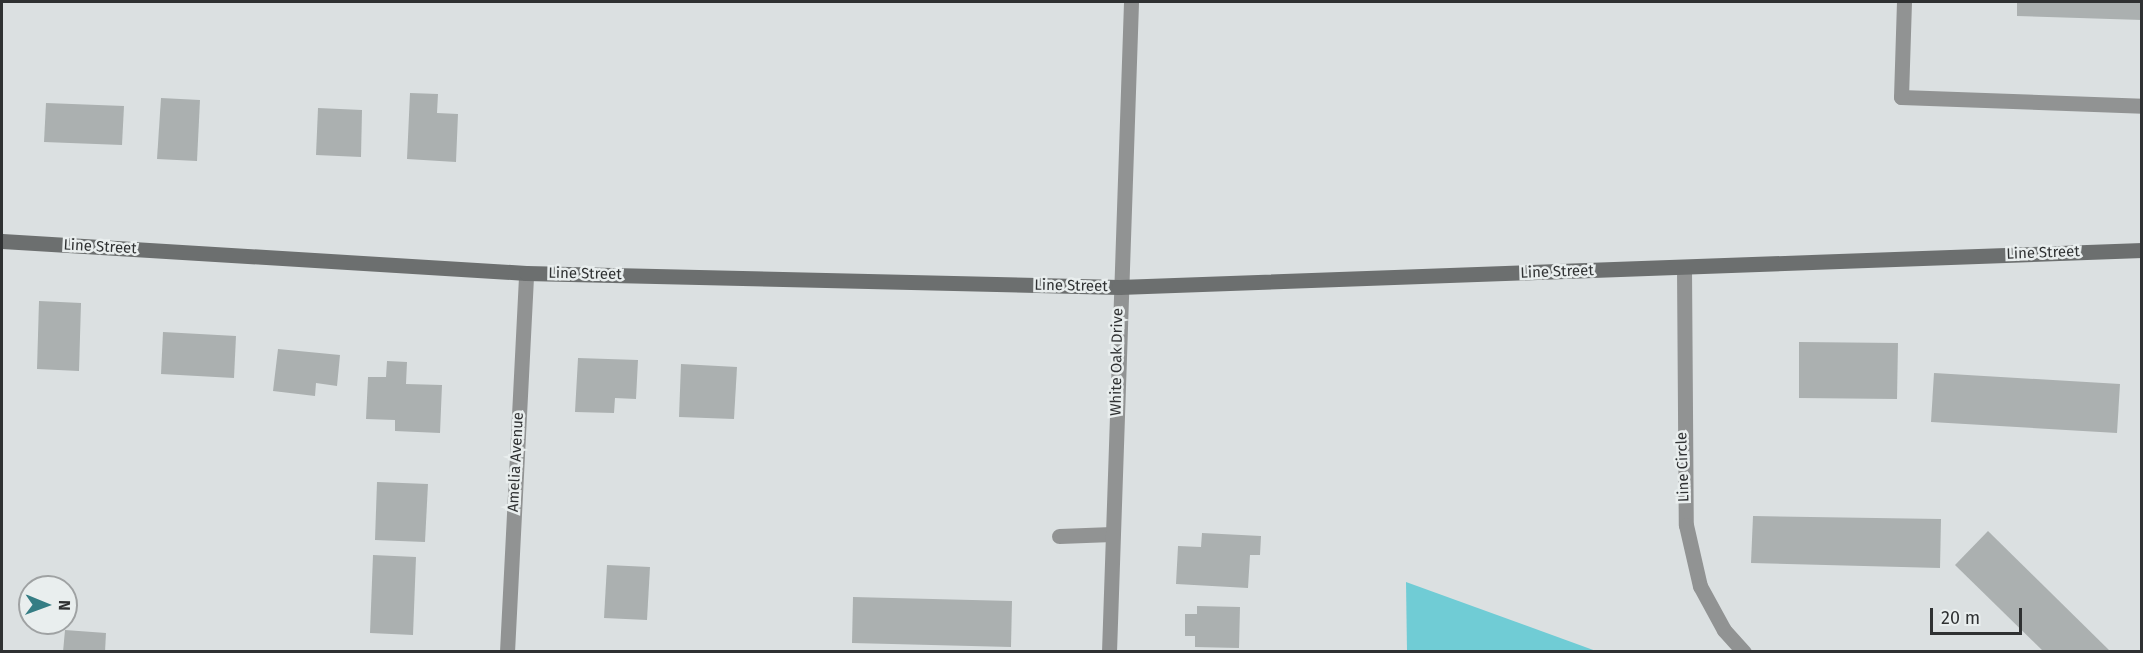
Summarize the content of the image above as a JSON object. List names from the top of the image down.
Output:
{
  "streets": {
    "street": [
      "Line Street",
      "White Oak Drive",
      "Amelia Avenue",
      "Line Circle"
    ]
  },
  "crossings": [
    ["Line Street", "White Oak Drive"],
    ["Line Street", "Amelia Avenue"],
    ["Line Street", "Line Circle"]
  ],
  "scale_bar": "20 m",
  "north": "right"
}
